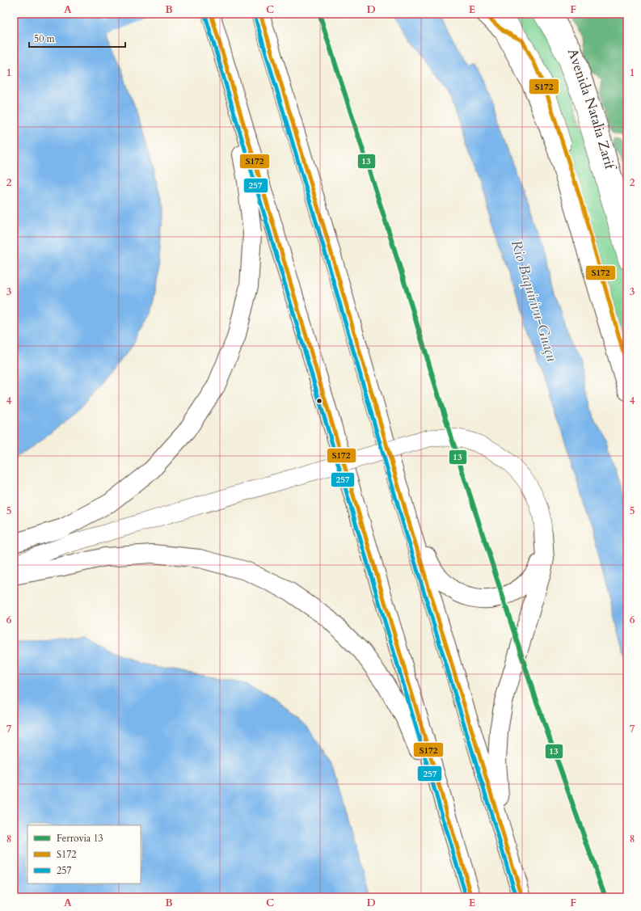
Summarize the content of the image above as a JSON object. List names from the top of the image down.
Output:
{
  "streets": {
    "main road": ["Avenida Natalia Zarif"]
  },
  "water": ["Rio Baquirivu-Guaçu"],
  "lines": ["rail line 13", "transit line S172", "transit line 257"],
  "legend": ["Ferrovia 13", "S172", "257"],
  "scale_bar": "50 m",
  "grid": {
    "columns": [
      "A",
      "B",
      "C",
      "D",
      "E",
      "F"
    ],
    "rows": [
      "1",
      "2",
      "3",
      "4",
      "5",
      "6",
      "7",
      "8"
    ]
  }
}
